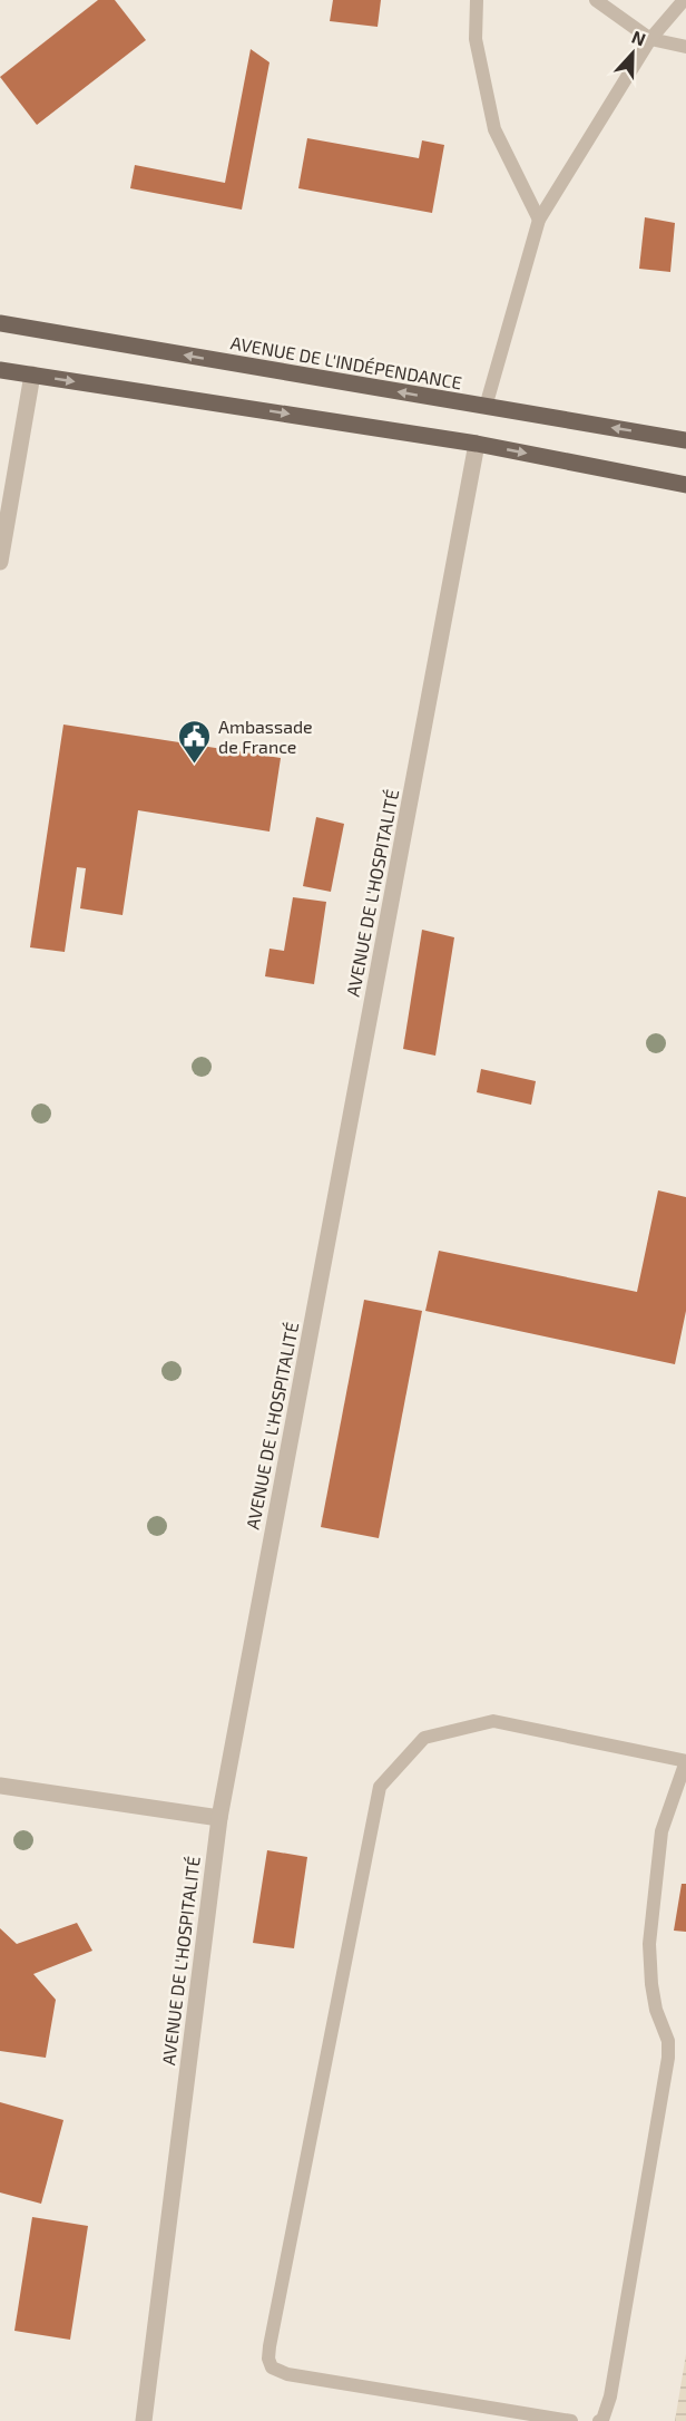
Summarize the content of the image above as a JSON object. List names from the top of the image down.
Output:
{
  "streets": {
    "main road": ["AVENUE DE L'INDÉPENDANCE"],
    "street": ["AVENUE DE L'HOSPITALITÉ"]
  },
  "places": {
    "public building": ["Ambassade de France"]
  },
  "north": "top"
}
